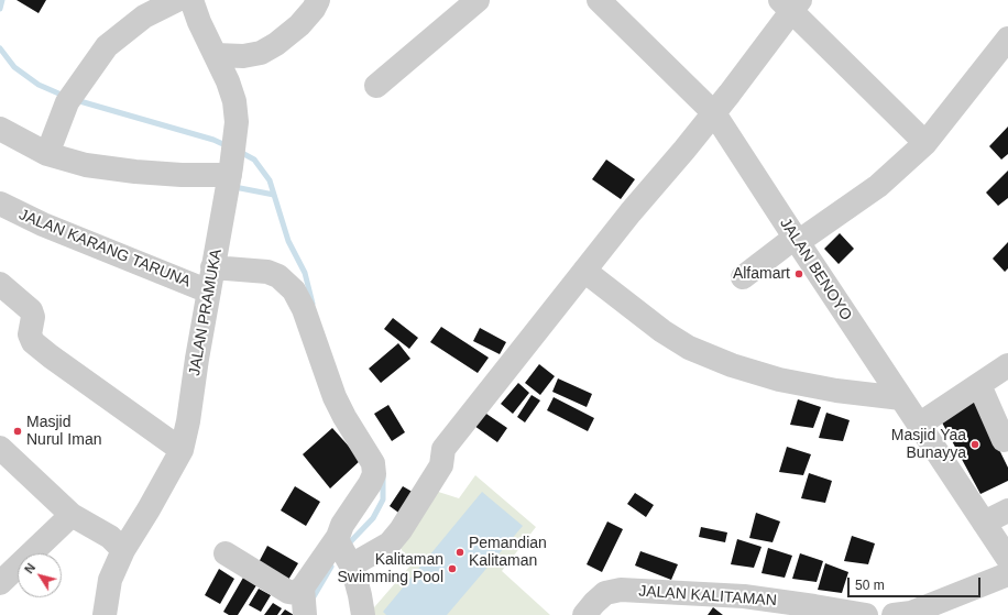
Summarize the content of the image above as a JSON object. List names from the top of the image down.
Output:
{
  "streets": {
    "street": [
      "JALAN KARANG TARUNA",
      "JALAN BENOYO",
      "JALAN PRAMUKA",
      "JALAN KALITAMAN"
    ]
  },
  "crossings": [
    ["JALAN KARANG TARUNA", "JALAN PRAMUKA"]
  ],
  "places": [
    "Alfamart",
    "Masjid Nurul Iman",
    "Masjid Yaa Bunayya",
    "Pemandian Kalitaman",
    "Kalitaman Swimming Pool"
  ],
  "scale_bar": "50 m",
  "north": "top left"
}
